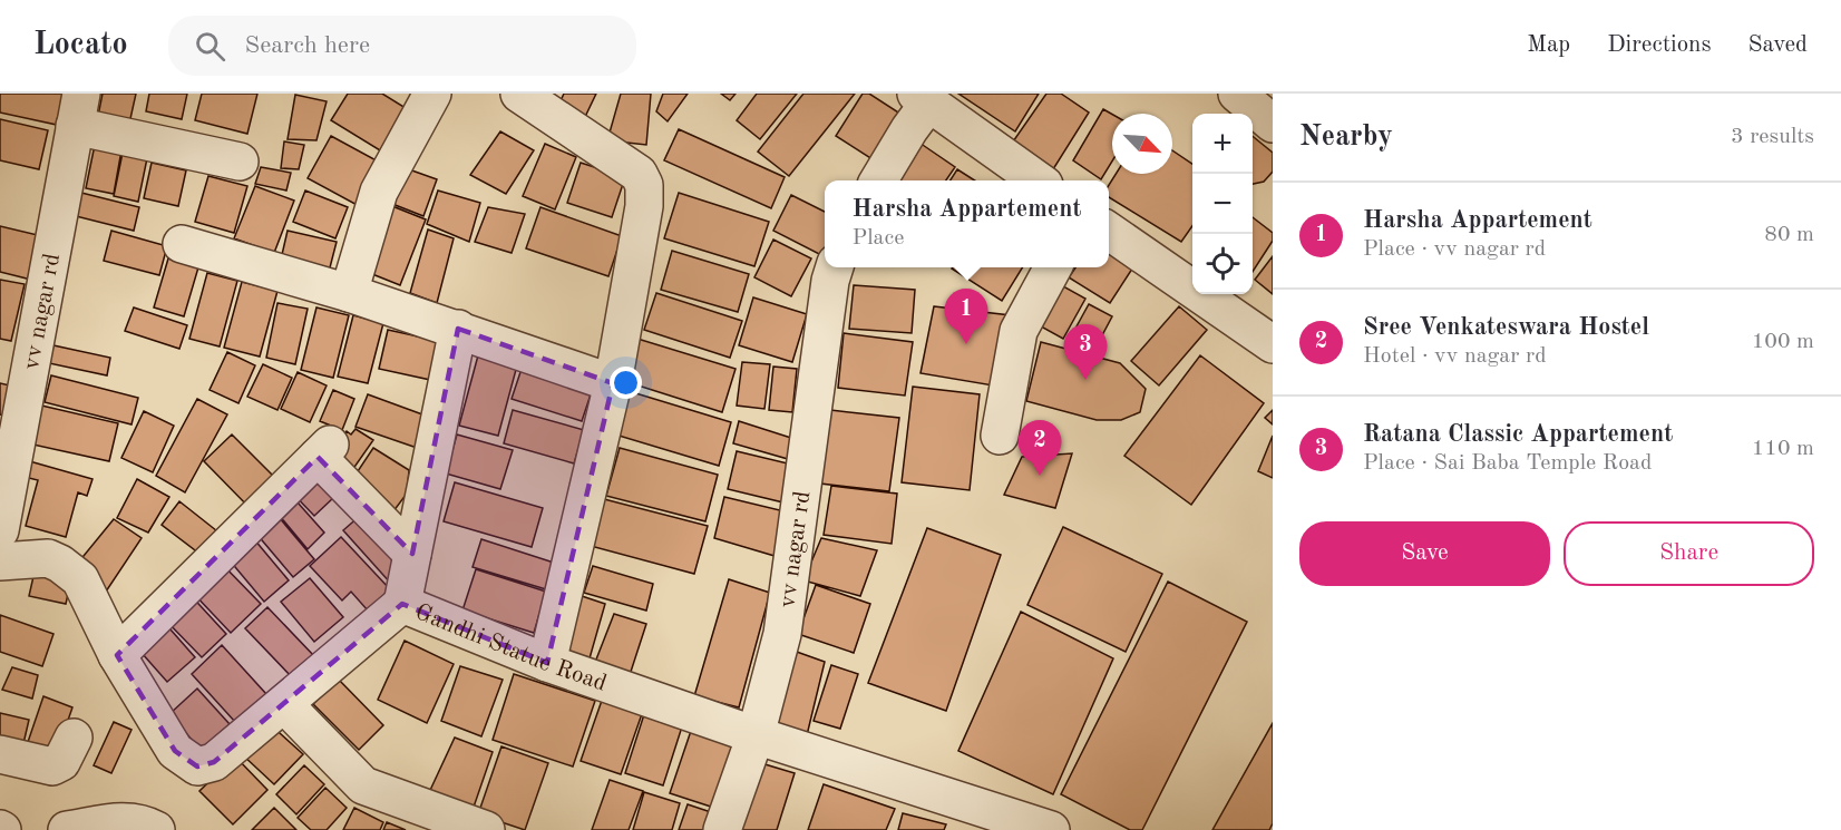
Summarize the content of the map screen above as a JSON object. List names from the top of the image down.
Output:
{
  "streets": {
    "street": ["vv nagar rd", "Gandhi Statue Road"]
  },
  "crossings": [
    ["vv nagar rd", "Gandhi Statue Road"]
  ],
  "north": "bottom right",
  "page": {
    "header": "Locato",
    "search": "Search here",
    "nav": ["Map", "Directions", "Saved"],
    "heading": ["Nearby", "3 results"],
    "map_buttons": ["+", "−"],
    "popup": ["Harsha Appartement", "Place"],
    "list": [
      {
        "mark": "1",
        "name": "Harsha Appartement",
        "note": "Place · vv nagar rd",
        "value": "80 m"
      },
      {
        "mark": "2",
        "name": "Sree Venkateswara Hostel",
        "note": "Hotel · vv nagar rd",
        "value": "100 m"
      },
      {
        "mark": "3",
        "name": "Ratana Classic Appartement",
        "note": "Place · Sai Baba Temple Road",
        "value": "110 m"
      }
    ],
    "pins": ["1", "3", "2"],
    "buttons": ["Save", "Share"]
  }
}
